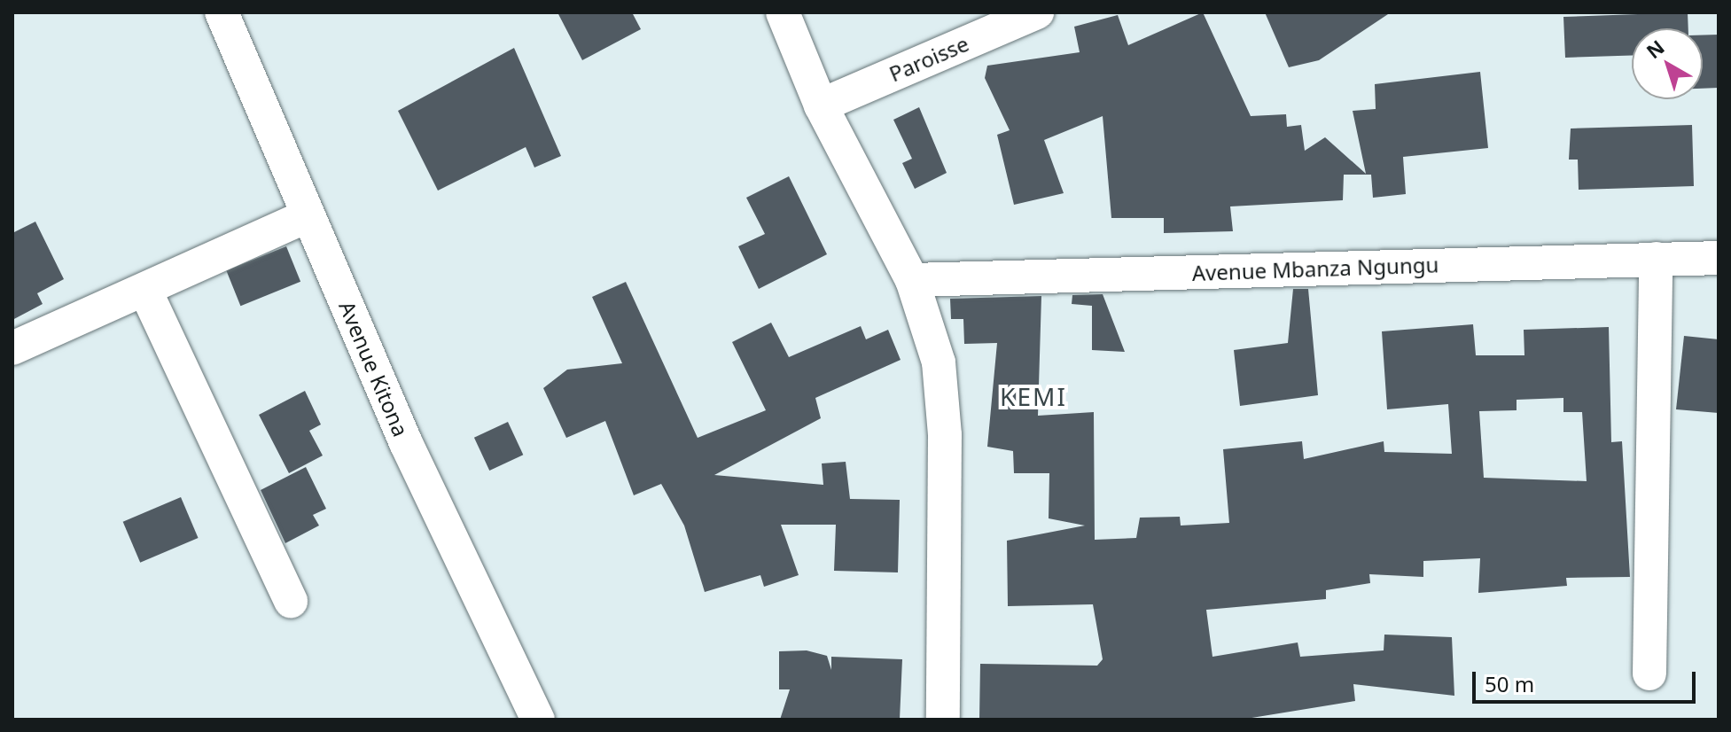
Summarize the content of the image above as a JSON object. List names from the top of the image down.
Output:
{
  "streets": {
    "street": ["Paroisse", "Avenue Mbanza Ngungu", "Avenue Kitona"]
  },
  "districts": ["KEMI"],
  "scale_bar": "50 m",
  "north": "top left"
}
